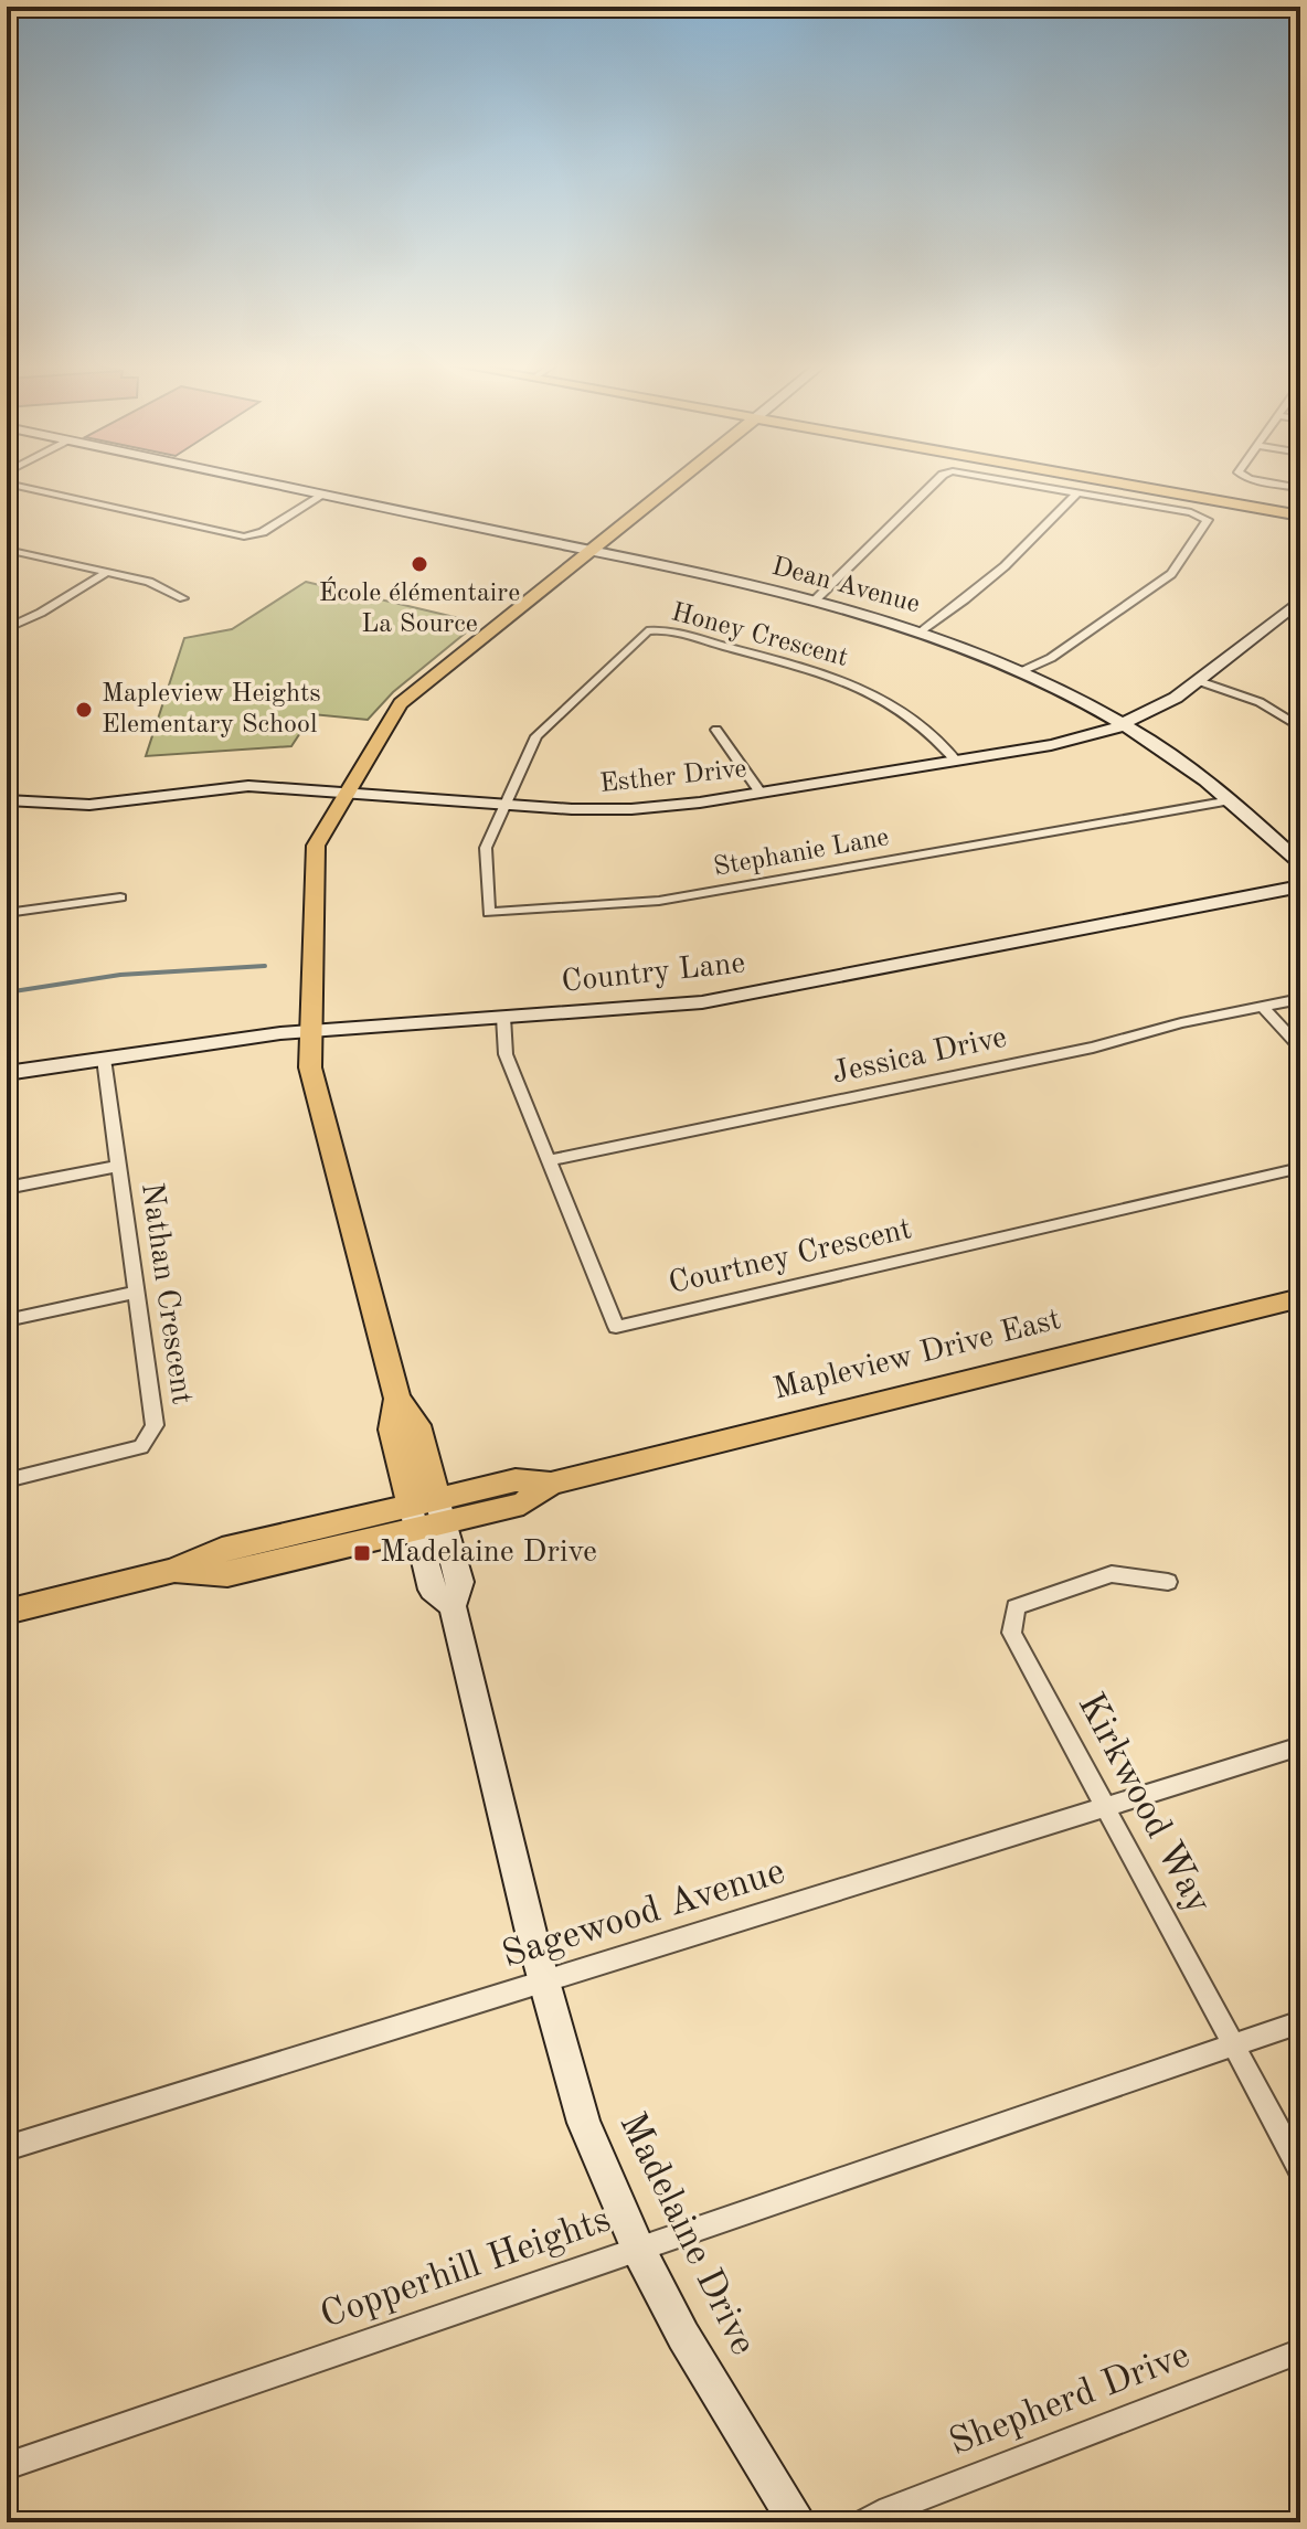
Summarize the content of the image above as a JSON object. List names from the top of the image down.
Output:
{
  "streets": {
    "main road": ["Mapleview Drive East", "Madelaine Drive"],
    "street": [
      "Dean Avenue",
      "Honey Crescent",
      "Esther Drive",
      "Stephanie Lane",
      "Country Lane",
      "Jessica Drive",
      "Courtney Crescent",
      "Nathan Crescent",
      "Kirkwood Way",
      "Sagewood Avenue",
      "Copperhill Heights",
      "Shepherd Drive"
    ]
  },
  "crossings": [
    ["Dean Avenue", "Esther Drive"],
    ["Dean Avenue", "Stephanie Lane"],
    ["Dean Avenue", "Madelaine Drive"],
    ["Honey Crescent", "Esther Drive"],
    ["Honey Crescent", "Stephanie Lane"],
    ["Esther Drive", "Stephanie Lane"],
    ["Esther Drive", "Madelaine Drive"],
    ["Country Lane", "Courtney Crescent"],
    ["Country Lane", "Nathan Crescent"],
    ["Country Lane", "Madelaine Drive"],
    ["Jessica Drive", "Courtney Crescent"],
    ["Mapleview Drive East", "Madelaine Drive"],
    ["Kirkwood Way", "Sagewood Avenue"],
    ["Kirkwood Way", "Copperhill Heights"],
    ["Sagewood Avenue", "Madelaine Drive"],
    ["Madelaine Drive", "Copperhill Heights"]
  ],
  "places": {
    "other": ["École élémentaire La Source", "Mapleview Heights Elementary School"],
    "transit": ["Madelaine Drive"]
  }
}
